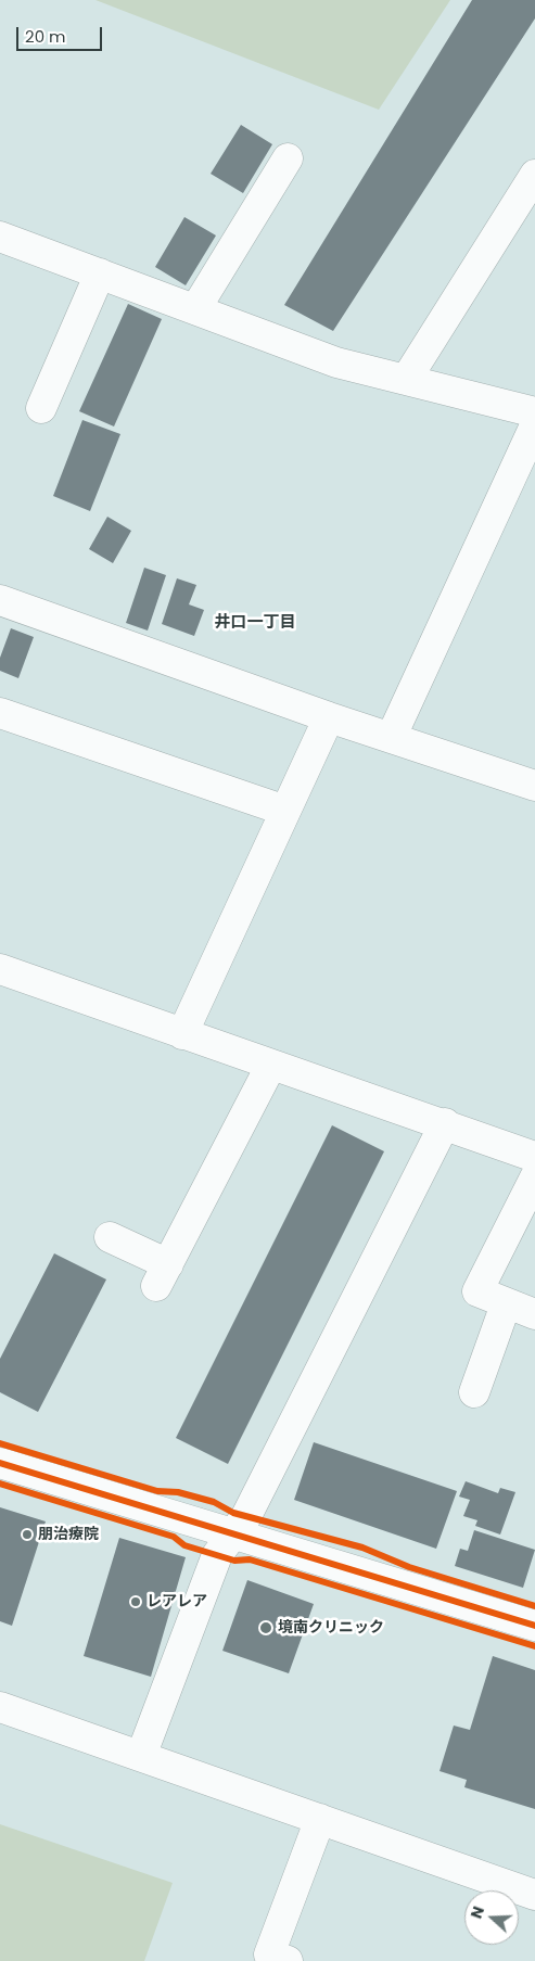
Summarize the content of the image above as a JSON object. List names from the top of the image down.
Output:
{
  "districts": ["井口一丁目"],
  "places": ["朋治療院", "レアレア", "境南クリニック"],
  "scale_bar": "20 m",
  "north": "left"
}
